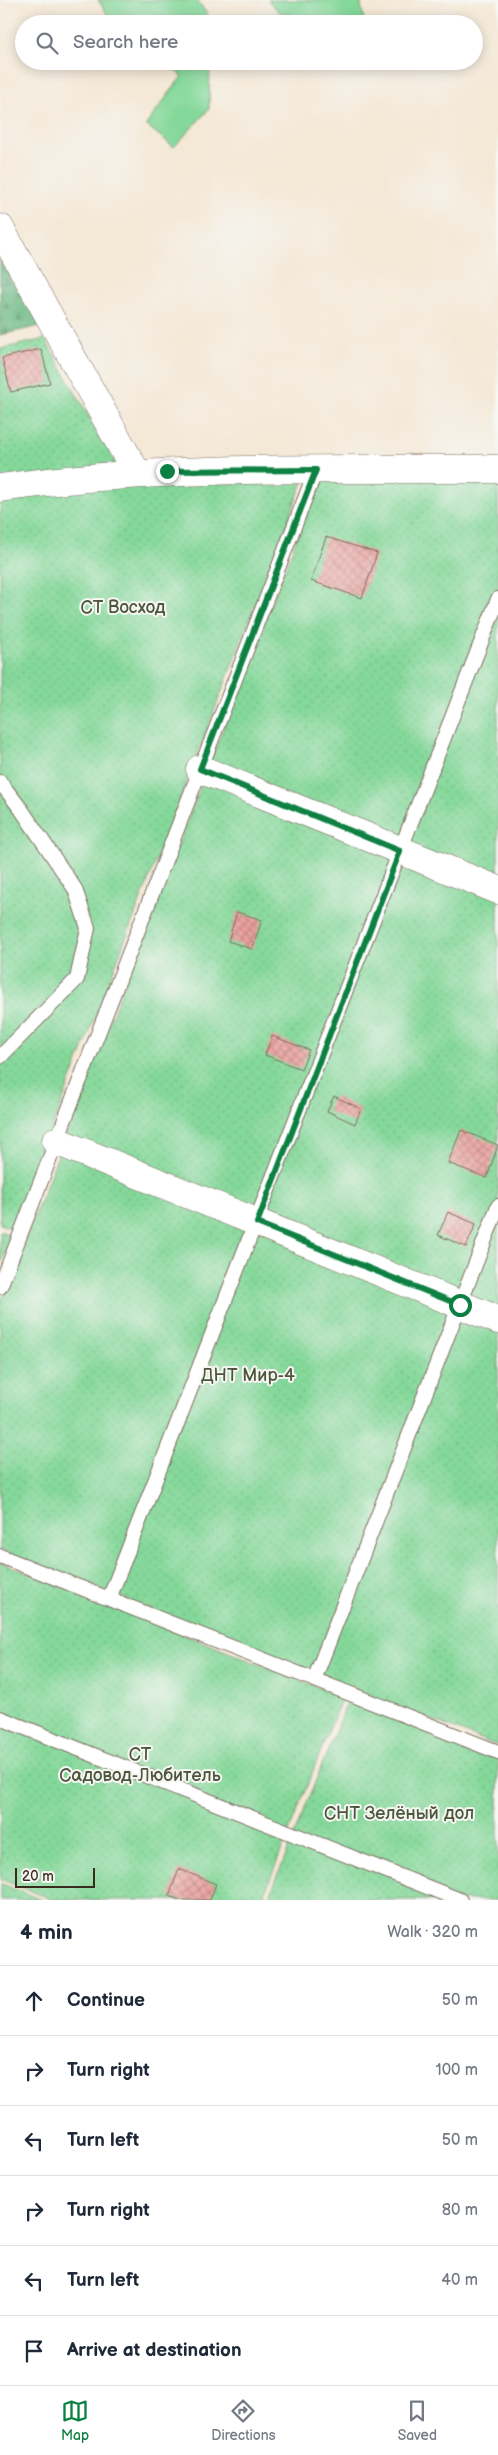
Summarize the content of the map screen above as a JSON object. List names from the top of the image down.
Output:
{
  "parks": [
    "СТ Восход",
    "ДНТ Мир-4",
    "СТ Садовод-Любитель",
    "СНТ Зелёный дол"
  ],
  "scale_bar": "20 m",
  "page": {
    "search": "Search here",
    "scale": "20 m",
    "heading": ["4 min", "Walk · 320 m"],
    "list": [
      ["Continue", "50 m"],
      ["Turn right", "100 m"],
      ["Turn left", "50 m"],
      ["Turn right", "80 m"],
      ["Turn left", "40 m"],
      "Arrive at destination"
    ],
    "nav": ["Map", "Directions", "Saved"]
  }
}
